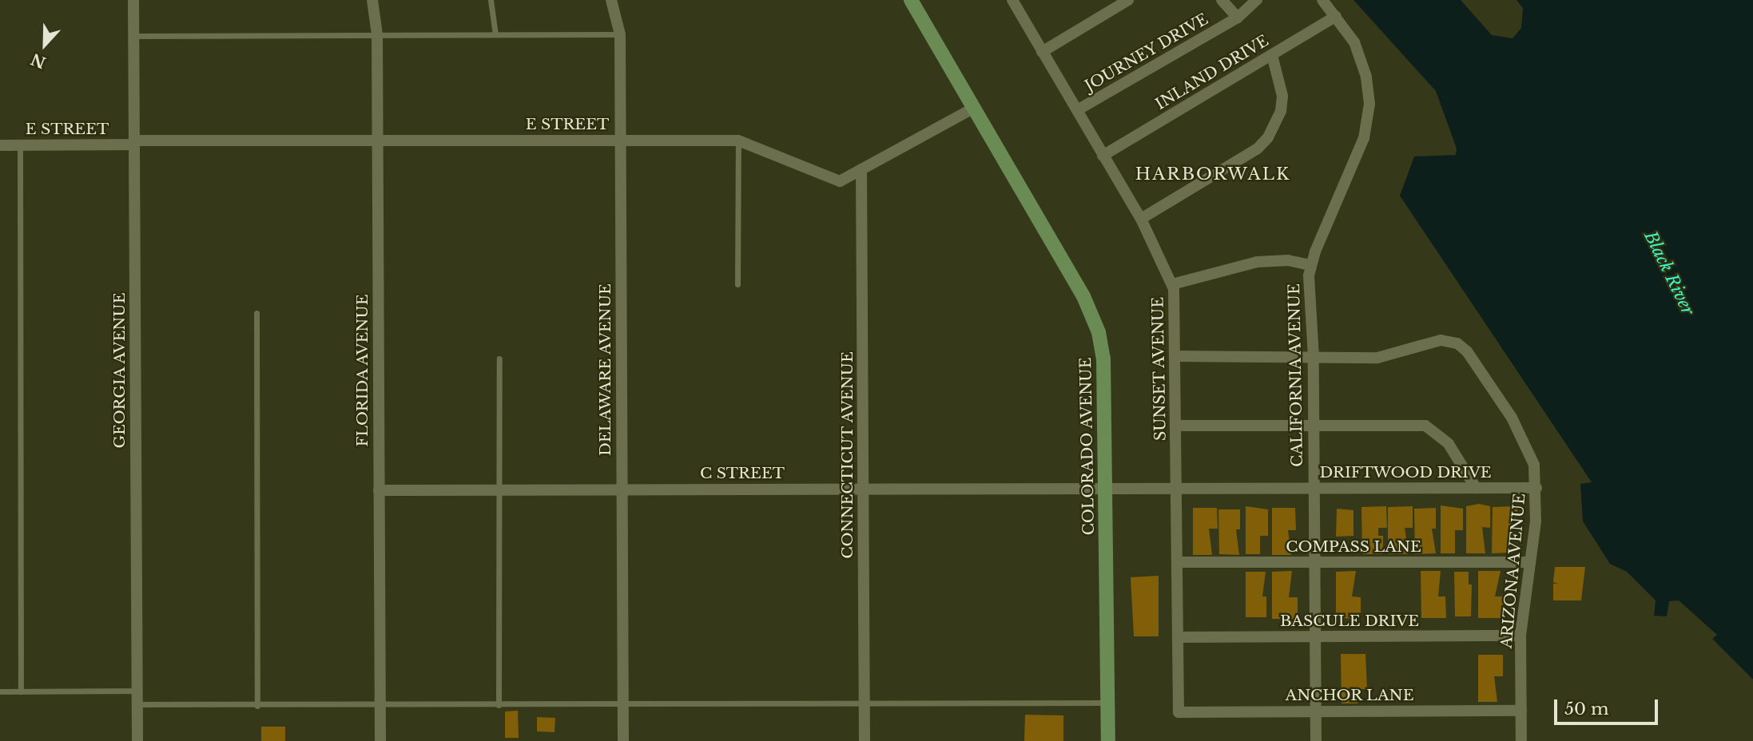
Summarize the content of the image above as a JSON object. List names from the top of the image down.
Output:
{
  "streets": {
    "main road": ["COLORADO AVENUE"],
    "street": [
      "JOURNEY DRIVE",
      "INLAND DRIVE",
      "E STREET",
      "SUNSET AVENUE",
      "DELAWARE AVENUE",
      "GEORGIA AVENUE",
      "FLORIDA AVENUE",
      "CALIFORNIA AVENUE",
      "CONNECTICUT AVENUE",
      "DRIFTWOOD DRIVE",
      "C STREET",
      "COMPASS LANE",
      "ARIZONA AVENUE",
      "BASCULE DRIVE",
      "ANCHOR LANE"
    ]
  },
  "crossings": [
    ["JOURNEY DRIVE", "SUNSET AVENUE"],
    ["INLAND DRIVE", "SUNSET AVENUE"],
    ["INLAND DRIVE", "CALIFORNIA AVENUE"],
    ["E STREET", "DELAWARE AVENUE"],
    ["E STREET", "GEORGIA AVENUE"],
    ["E STREET", "FLORIDA AVENUE"],
    ["E STREET", "COLORADO AVENUE"],
    ["E STREET", "CONNECTICUT AVENUE"],
    ["SUNSET AVENUE", "DRIFTWOOD DRIVE"],
    ["SUNSET AVENUE", "COMPASS LANE"],
    ["SUNSET AVENUE", "BASCULE DRIVE"],
    ["SUNSET AVENUE", "ANCHOR LANE"],
    ["DELAWARE AVENUE", "C STREET"],
    ["FLORIDA AVENUE", "C STREET"],
    ["CALIFORNIA AVENUE", "DRIFTWOOD DRIVE"],
    ["CALIFORNIA AVENUE", "COMPASS LANE"],
    ["CALIFORNIA AVENUE", "ARIZONA AVENUE"],
    ["CALIFORNIA AVENUE", "BASCULE DRIVE"],
    ["CALIFORNIA AVENUE", "ANCHOR LANE"],
    ["COLORADO AVENUE", "DRIFTWOOD DRIVE"],
    ["COLORADO AVENUE", "C STREET"],
    ["CONNECTICUT AVENUE", "C STREET"],
    ["DRIFTWOOD DRIVE", "C STREET"],
    ["DRIFTWOOD DRIVE", "ARIZONA AVENUE"],
    ["COMPASS LANE", "ARIZONA AVENUE"],
    ["ARIZONA AVENUE", "BASCULE DRIVE"],
    ["ARIZONA AVENUE", "ANCHOR LANE"]
  ],
  "districts": ["HARBORWALK"],
  "water": ["Black River"],
  "scale_bar": "50 m",
  "north": "bottom"
}
